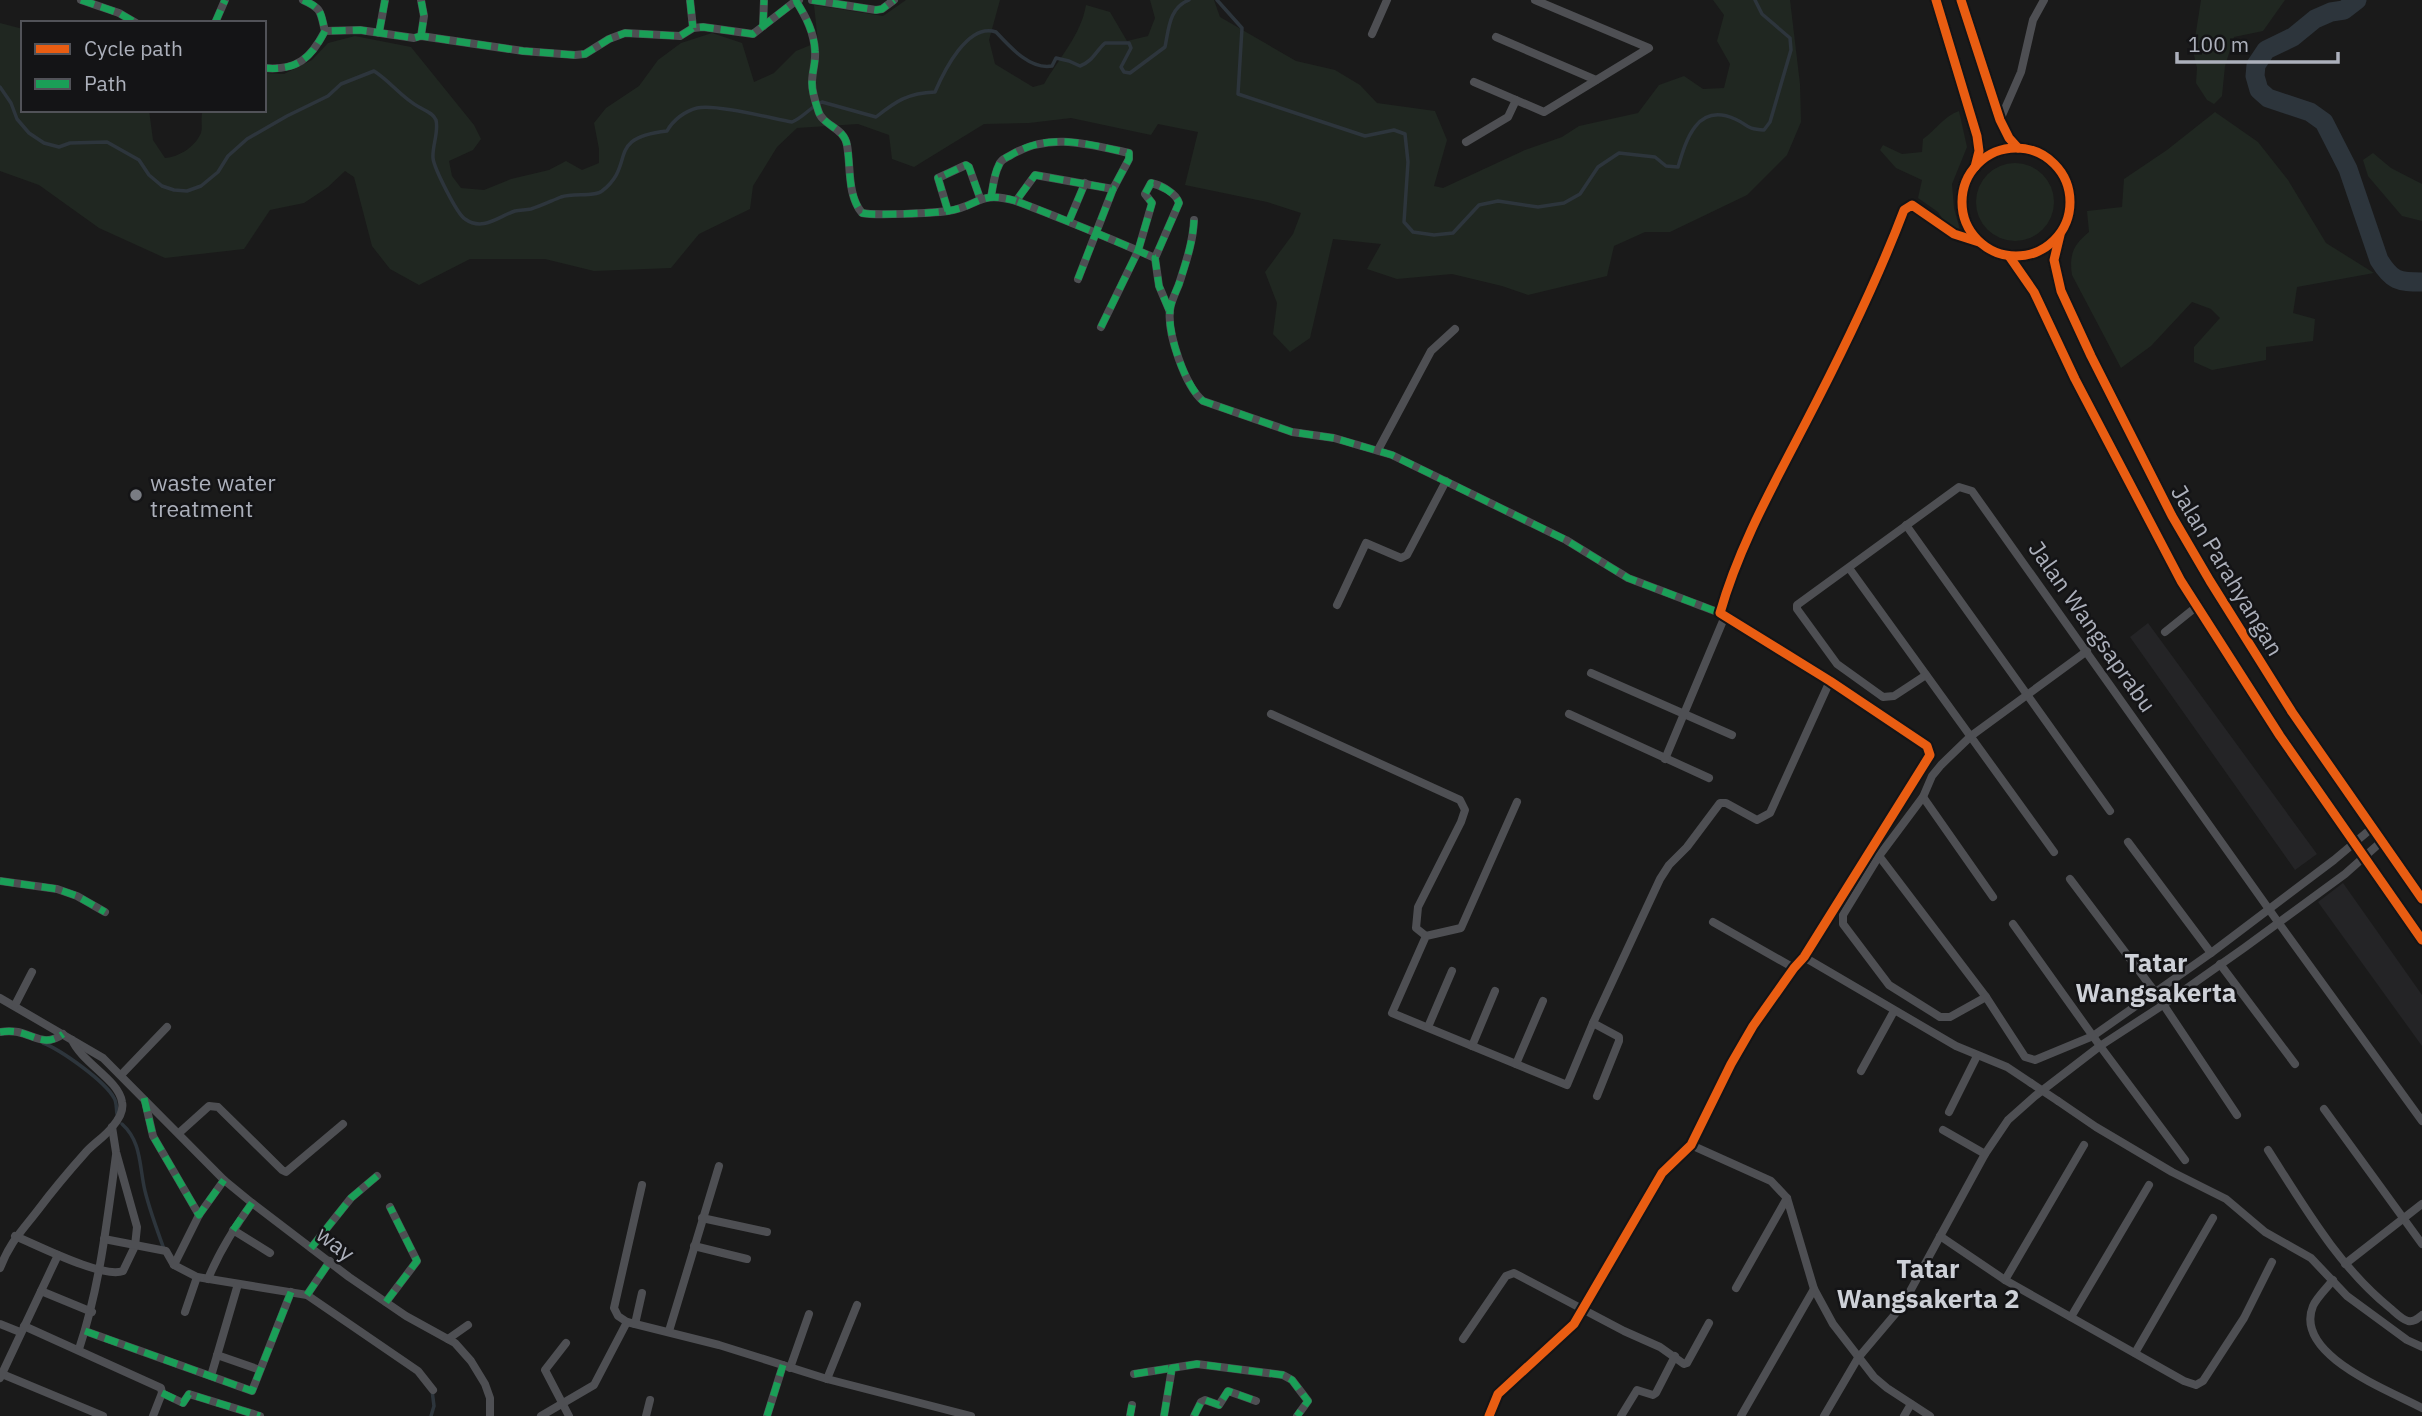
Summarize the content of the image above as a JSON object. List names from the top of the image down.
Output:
{
  "streets": {
    "main road": ["Jalan Parahyangan"],
    "street": ["Jalan Wangsaprabu", "way"]
  },
  "districts": ["Tatar Wangsakerta", "Tatar Wangsakerta 2"],
  "places": ["waste water treatment"],
  "legend": ["Cycle path", "Path"],
  "scale_bar": "100 m"
}
